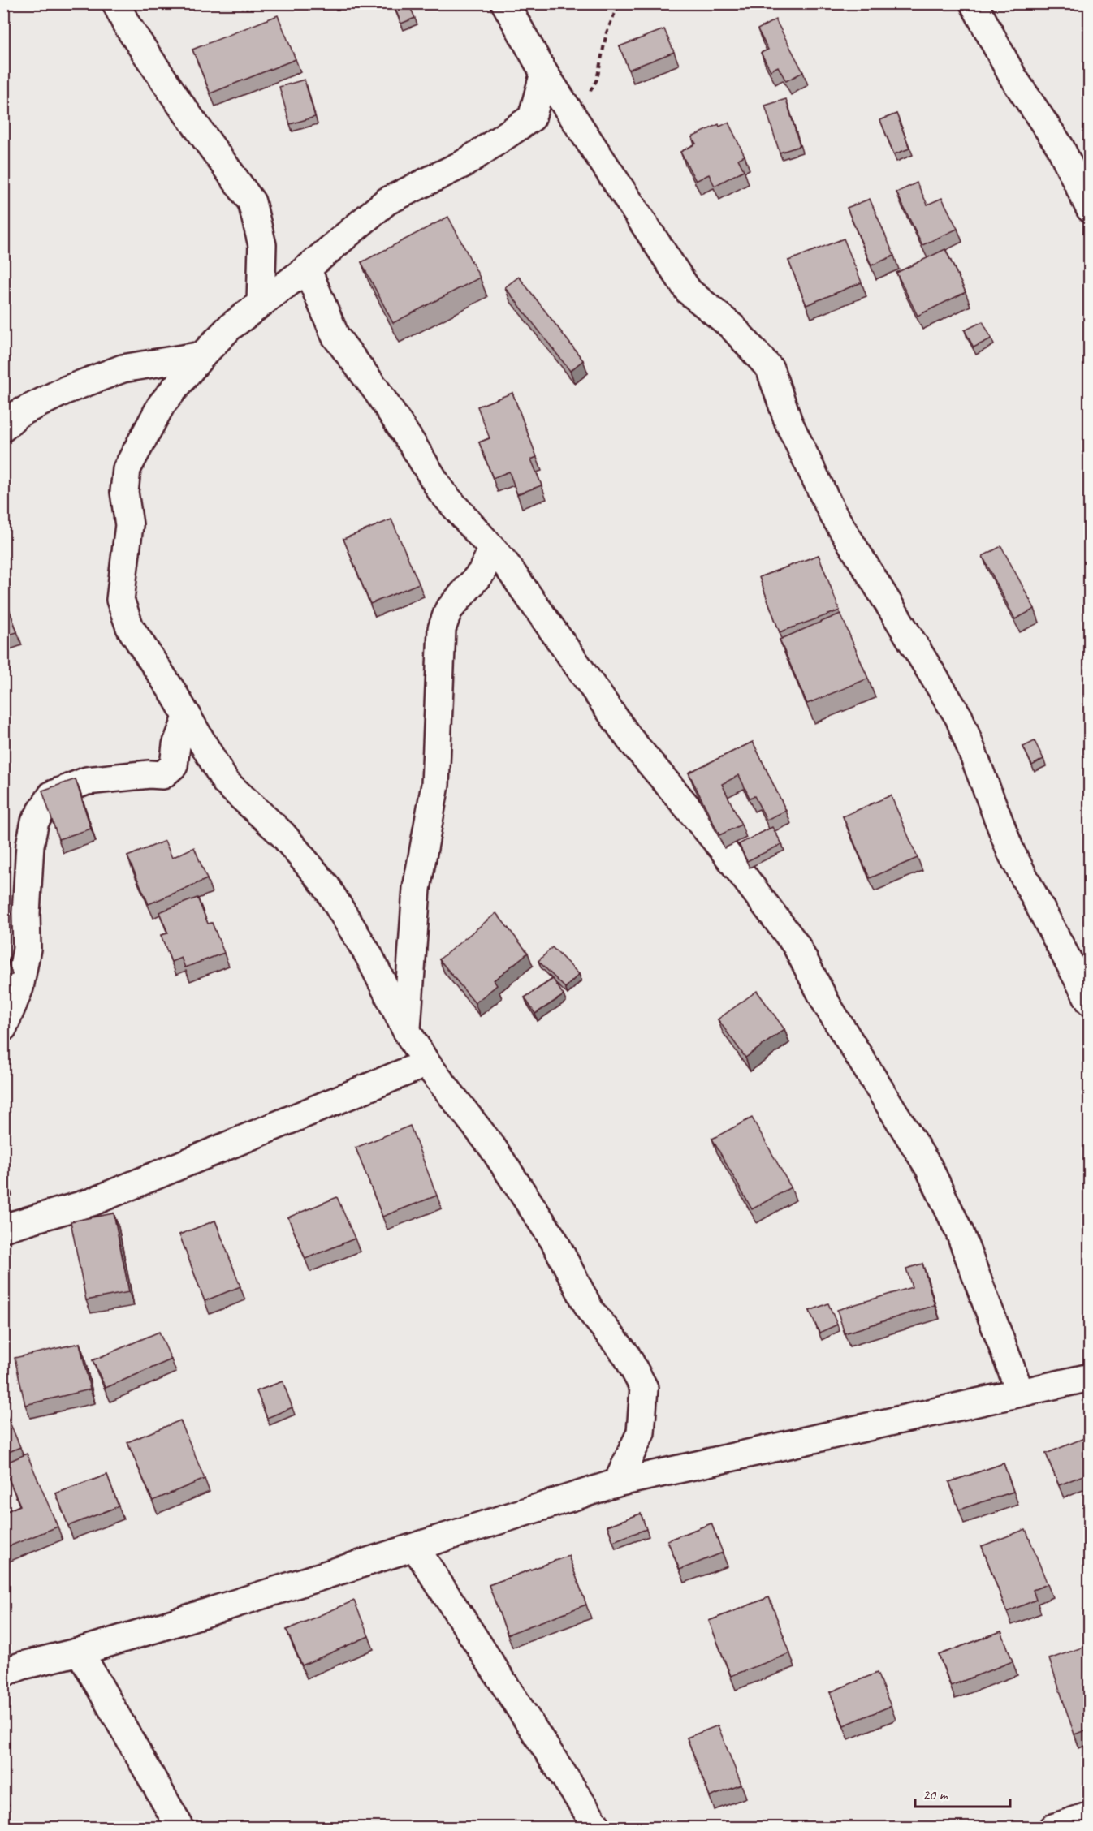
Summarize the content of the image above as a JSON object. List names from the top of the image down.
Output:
{
  "scale_bar": "20 m"
}
